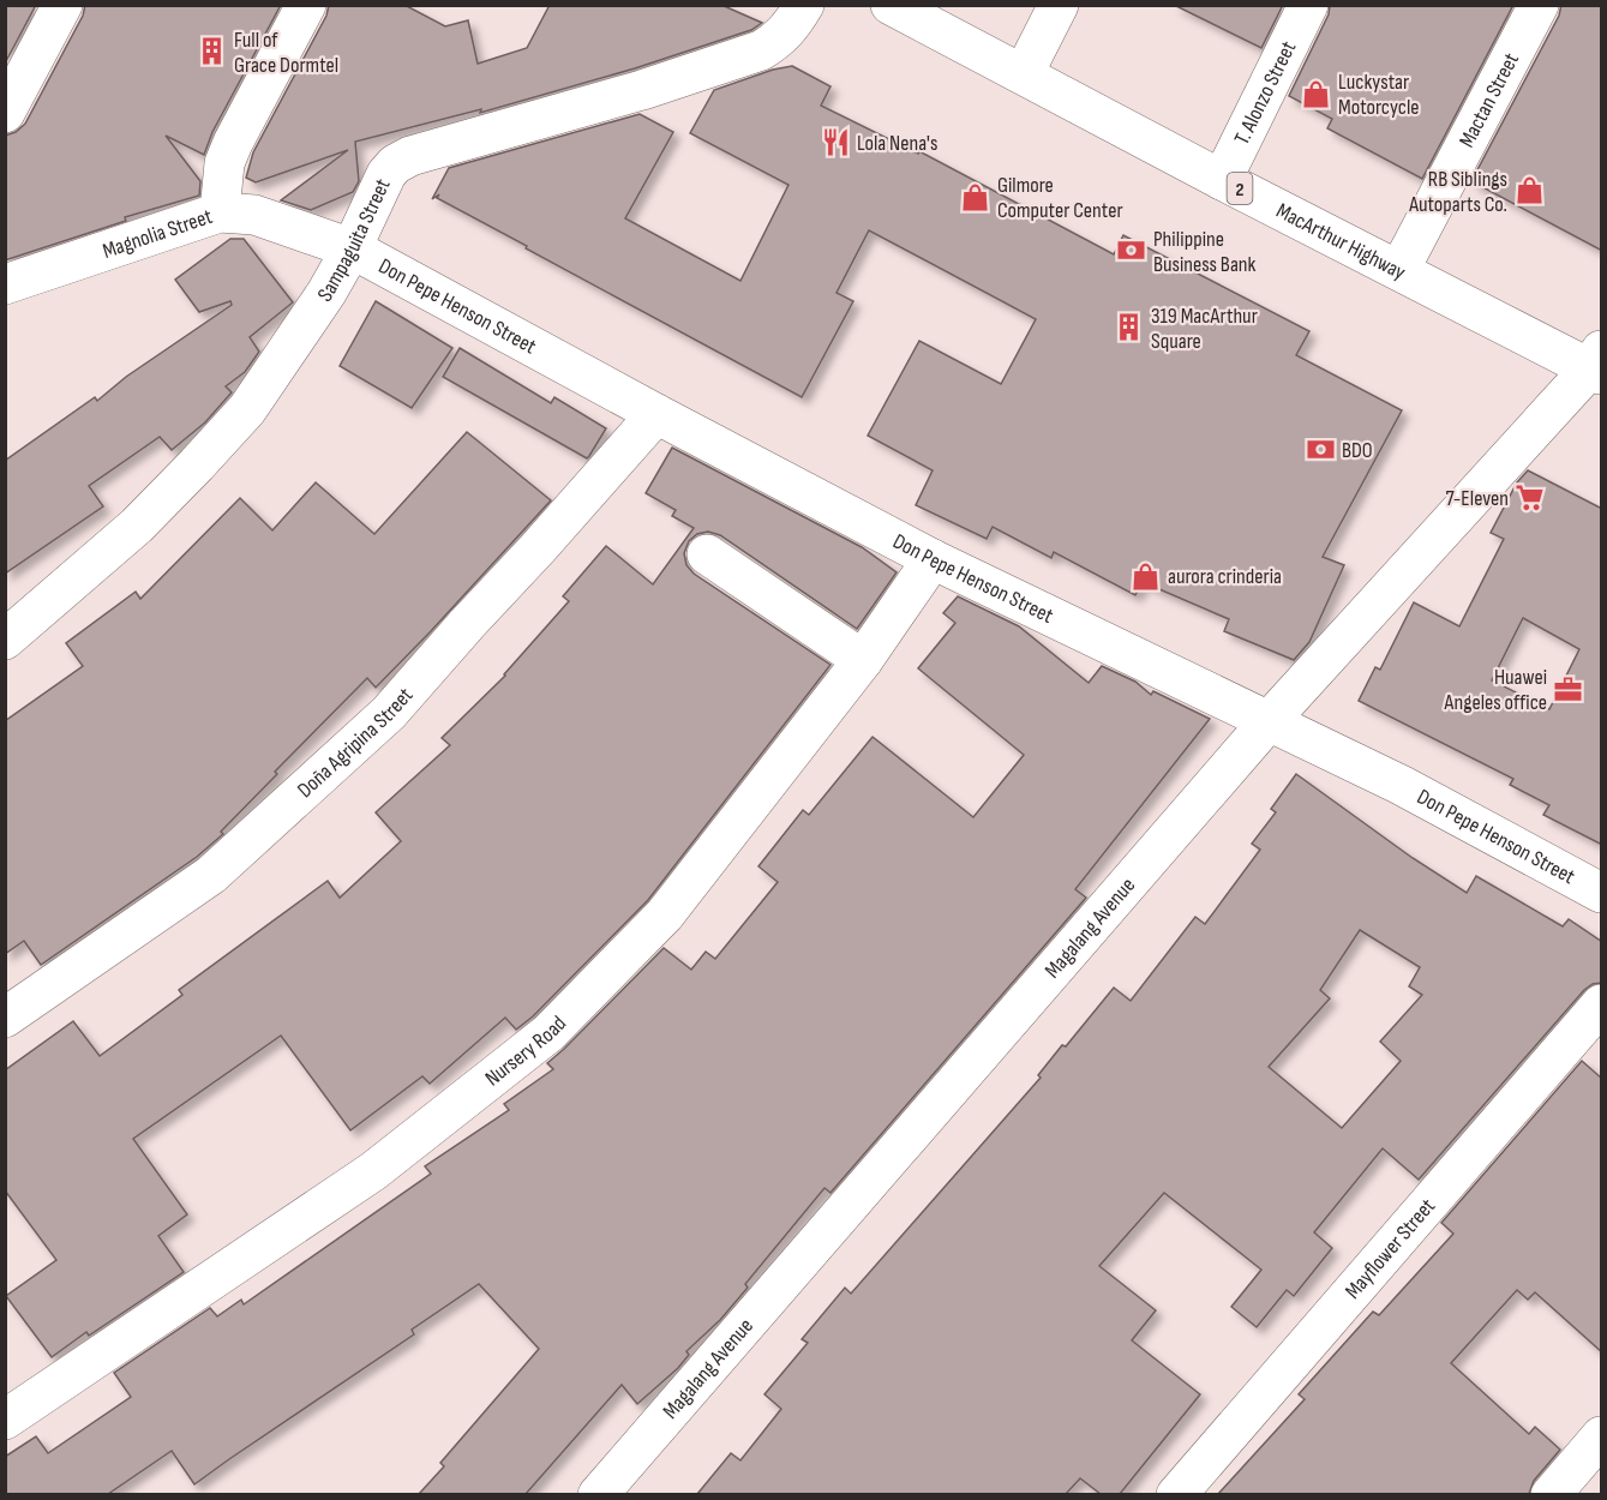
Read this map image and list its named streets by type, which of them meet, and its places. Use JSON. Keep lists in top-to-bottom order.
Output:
{
  "streets": {
    "main road": [
      "T. Alonzo Street",
      "Mactan Street",
      "2",
      "Magnolia Street",
      "Sampaguita Street",
      "MacArthur Highway",
      "Don Pepe Henson Street",
      "Doña Agripina Street",
      "Magalang Avenue",
      "Nursery Road",
      "Mayflower Street"
    ]
  },
  "crossings": [
    ["T. Alonzo Street", "MacArthur Highway"],
    ["Mactan Street", "MacArthur Highway"],
    ["Magnolia Street", "Sampaguita Street"],
    ["Magnolia Street", "Don Pepe Henson Street"],
    ["Sampaguita Street", "Don Pepe Henson Street"],
    ["MacArthur Highway", "Magalang Avenue"],
    ["Don Pepe Henson Street", "Doña Agripina Street"],
    ["Don Pepe Henson Street", "Magalang Avenue"],
    ["Don Pepe Henson Street", "Nursery Road"]
  ],
  "places": {
    "building": ["Full of Grace Dormtel", "319 MacArthur Square"],
    "shop": [
      "Luckystar Motorcycle",
      "RB Siblings Autoparts Co.",
      "Gilmore Computer Center",
      "aurora crinderia"
    ],
    "restaurant": ["Lola Nena's"],
    "bank": ["Philippine Business Bank", "BDO"],
    "supermarket": ["7-Eleven"],
    "office": ["Huawei Angeles office"]
  }
}
